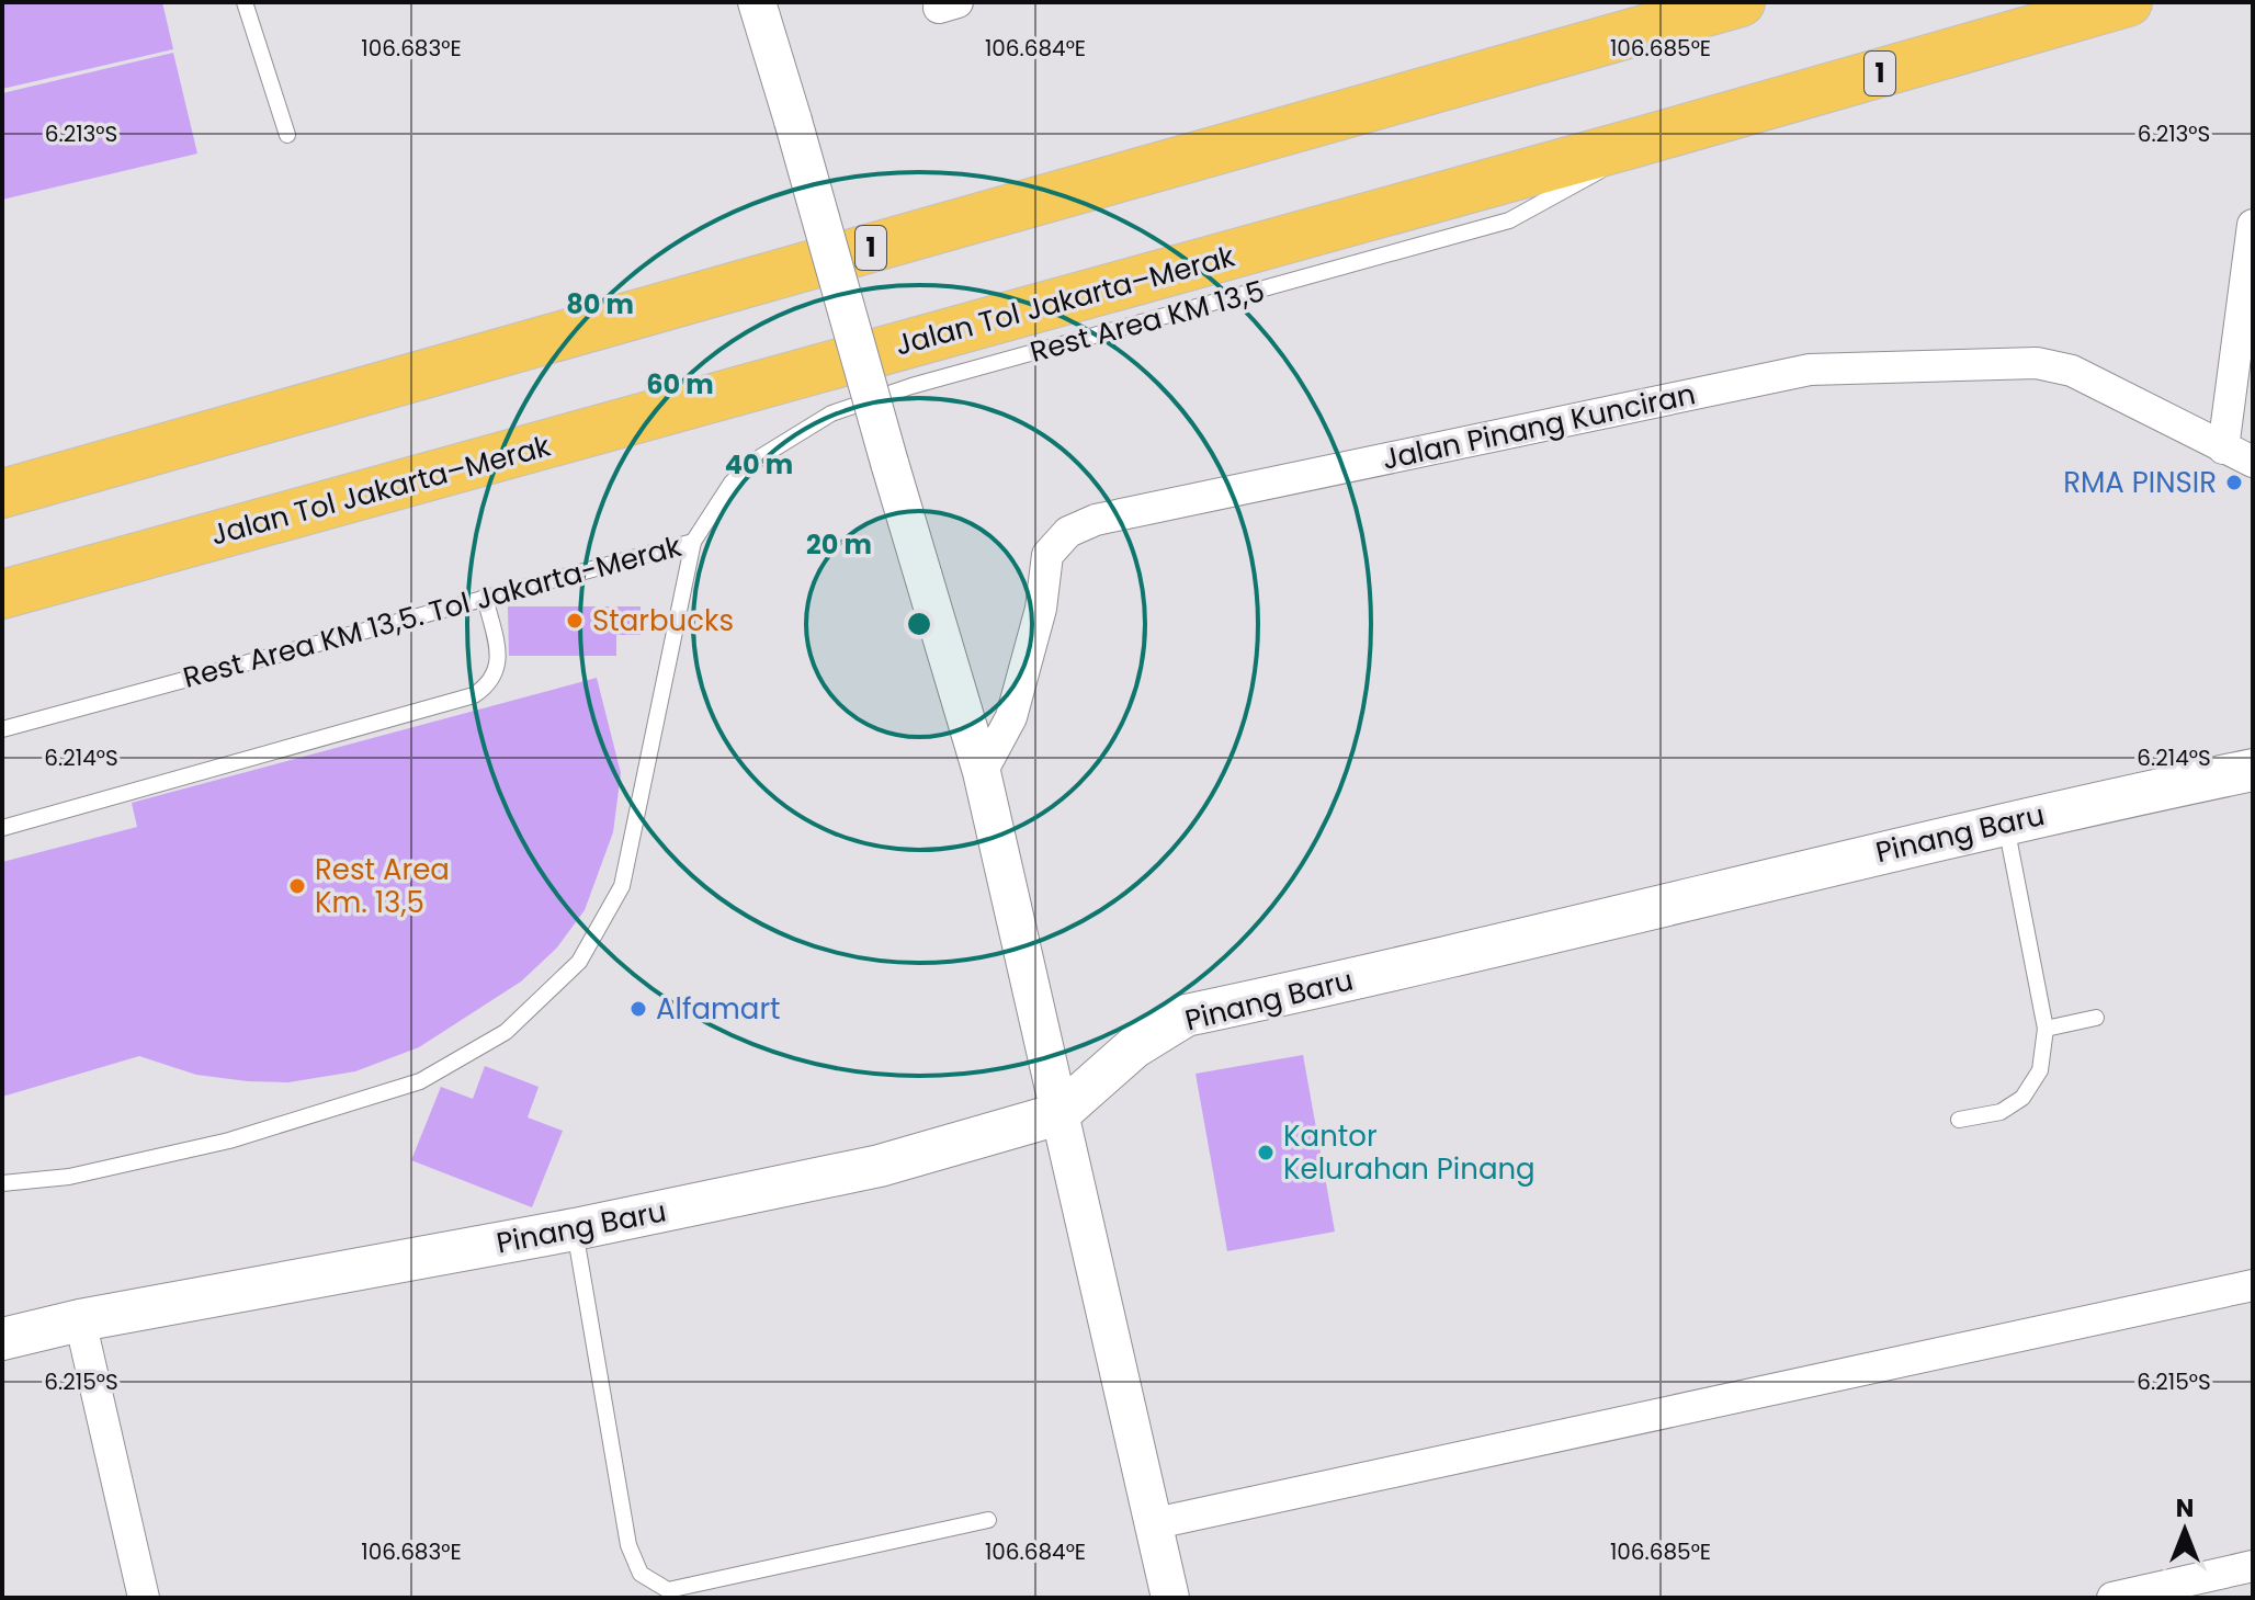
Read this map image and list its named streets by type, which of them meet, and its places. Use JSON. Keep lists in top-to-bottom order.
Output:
{
  "streets": {
    "highway": ["1", "Jalan Tol Jakarta–Merak"],
    "main road": ["Pinang Baru"],
    "street": ["Jalan Pinang Kunciran"],
    "lane": ["Rest Area KM 13,5", "Rest Area KM 13,5. Tol Jakarta-Merak"]
  },
  "crossings": [
    ["Jalan Tol Jakarta–Merak", "Rest Area KM 13,5"],
    ["Rest Area KM 13,5", "Rest Area KM 13,5. Tol Jakarta-Merak"]
  ],
  "places": [
    "RMA PINSIR",
    "Starbucks",
    "Rest Area Km. 13,5",
    "Alfamart",
    "Kantor Kelurahan Pinang"
  ],
  "north": "top",
  "coordinates": [
    "106.683°E",
    "106.684°E",
    "106.685°E",
    "6.213°S",
    "6.214°S",
    "6.215°S"
  ],
  "rings": [
    "80 m",
    "60 m",
    "40 m",
    "20 m"
  ]
}
